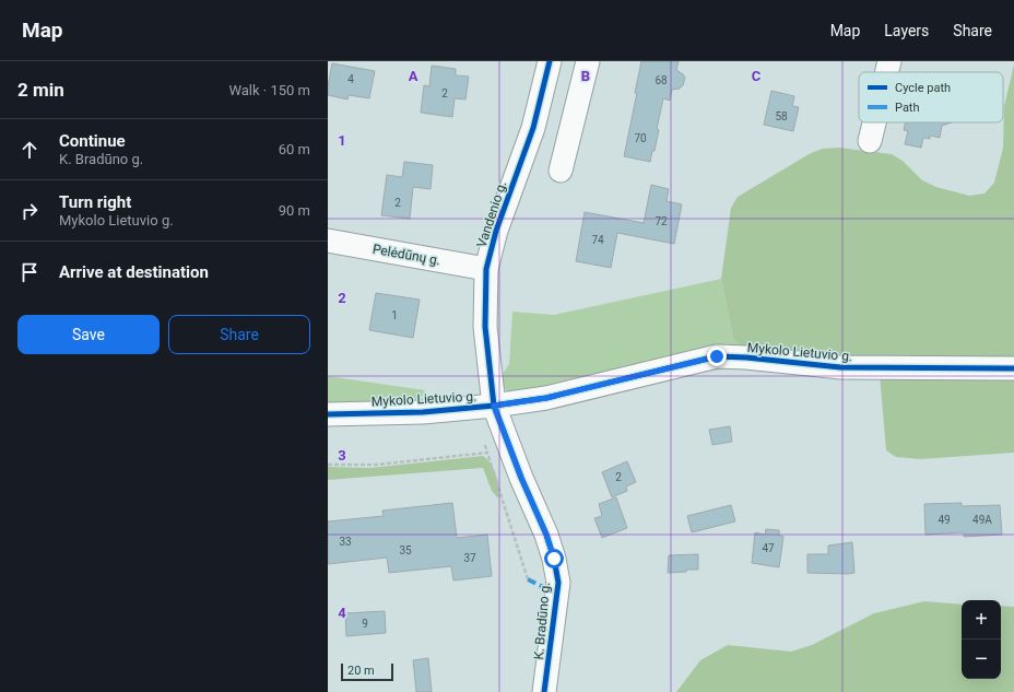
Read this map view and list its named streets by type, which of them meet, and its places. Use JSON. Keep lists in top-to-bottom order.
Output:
{
  "streets": {
    "street": [
      "Vandenio g.",
      "Pelėdūnų g.",
      "Mykolo Lietuvio g.",
      "K. Bradūno g."
    ]
  },
  "crossings": [
    ["Vandenio g.", "Pelėdūnų g."],
    ["Vandenio g.", "Mykolo Lietuvio g."],
    ["Vandenio g.", "K. Bradūno g."],
    ["Mykolo Lietuvio g.", "K. Bradūno g."]
  ],
  "house_numbers": [
    "4",
    "68",
    "2",
    "58",
    "70",
    "2",
    "72",
    "74",
    "1",
    "2",
    "49",
    "49A",
    "33",
    "47",
    "35",
    "37",
    "9"
  ],
  "legend": ["Cycle path", "Path"],
  "scale_bar": "20 m",
  "page": {
    "header": "Map",
    "nav": ["Map", "Layers", "Share"],
    "heading": ["2 min", "Walk · 150 m"],
    "list": [
      ["Continue", "K. Bradūno g.", "60 m"],
      ["Turn right", "Mykolo Lietuvio g.", "90 m"],
      "Arrive at destination"
    ],
    "buttons": ["Save", "Share"],
    "map_buttons": ["+", "−"],
    "scale": "20 m"
  },
  "grid": {
    "columns": ["A", "B", "C"],
    "rows": [
      "1",
      "2",
      "3",
      "4"
    ]
  }
}
